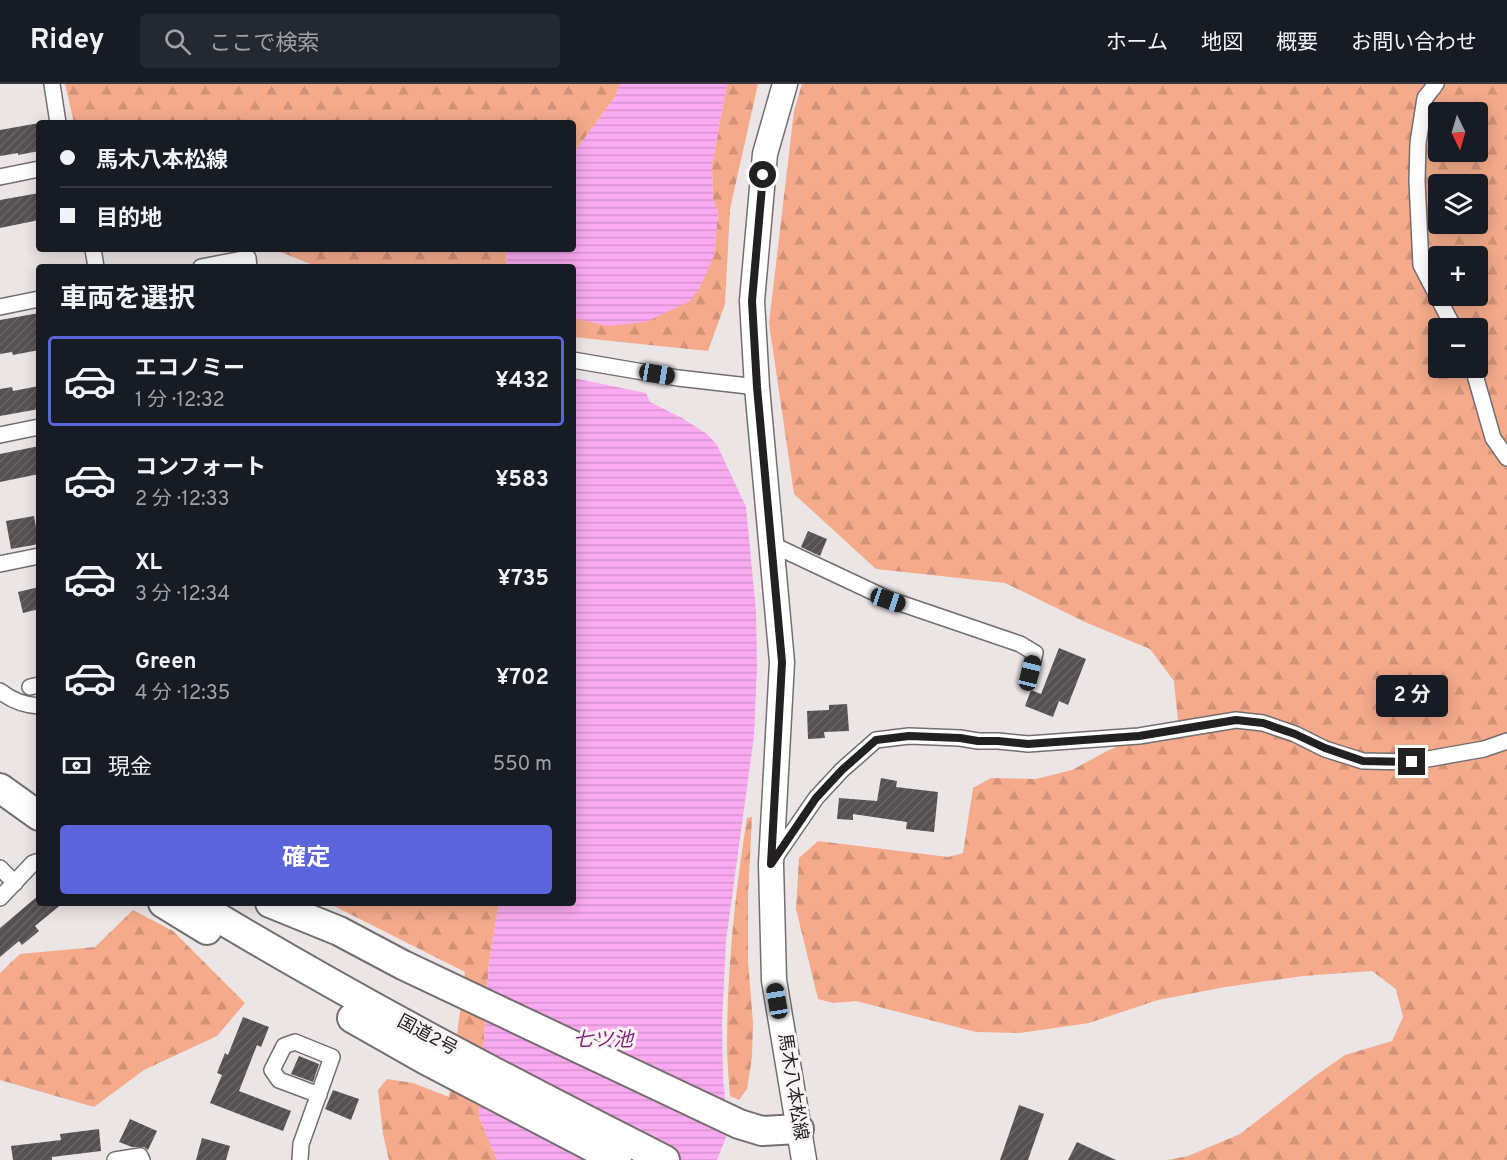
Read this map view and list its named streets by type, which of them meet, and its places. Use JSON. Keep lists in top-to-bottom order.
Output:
{
  "streets": {
    "highway": ["国道2号"],
    "main road": ["馬木八本松線"]
  },
  "water": ["七ツ池"],
  "north": "bottom",
  "page": {
    "header": "Ridey",
    "search": "ここで検索",
    "nav": [
      "ホーム",
      "地図",
      "概要",
      "お問い合わせ"
    ],
    "map_buttons": ["+", "−"],
    "banner": ["馬木八本松線", "目的地"],
    "heading": "車両を選択",
    "list": [
      {
        "name": "エコノミー",
        "note": "1 分 · 12:32",
        "value": "¥432"
      },
      {
        "name": "コンフォート",
        "note": "2 分 · 12:33",
        "value": "¥583"
      },
      {
        "name": "XL",
        "note": "3 分 · 12:34",
        "value": "¥735"
      },
      {
        "name": "Green",
        "note": "4 分 · 12:35",
        "value": "¥702"
      }
    ],
    "bubble": "2 分",
    "pay": ["現金", "550 m"],
    "buttons": "確定"
  }
}
